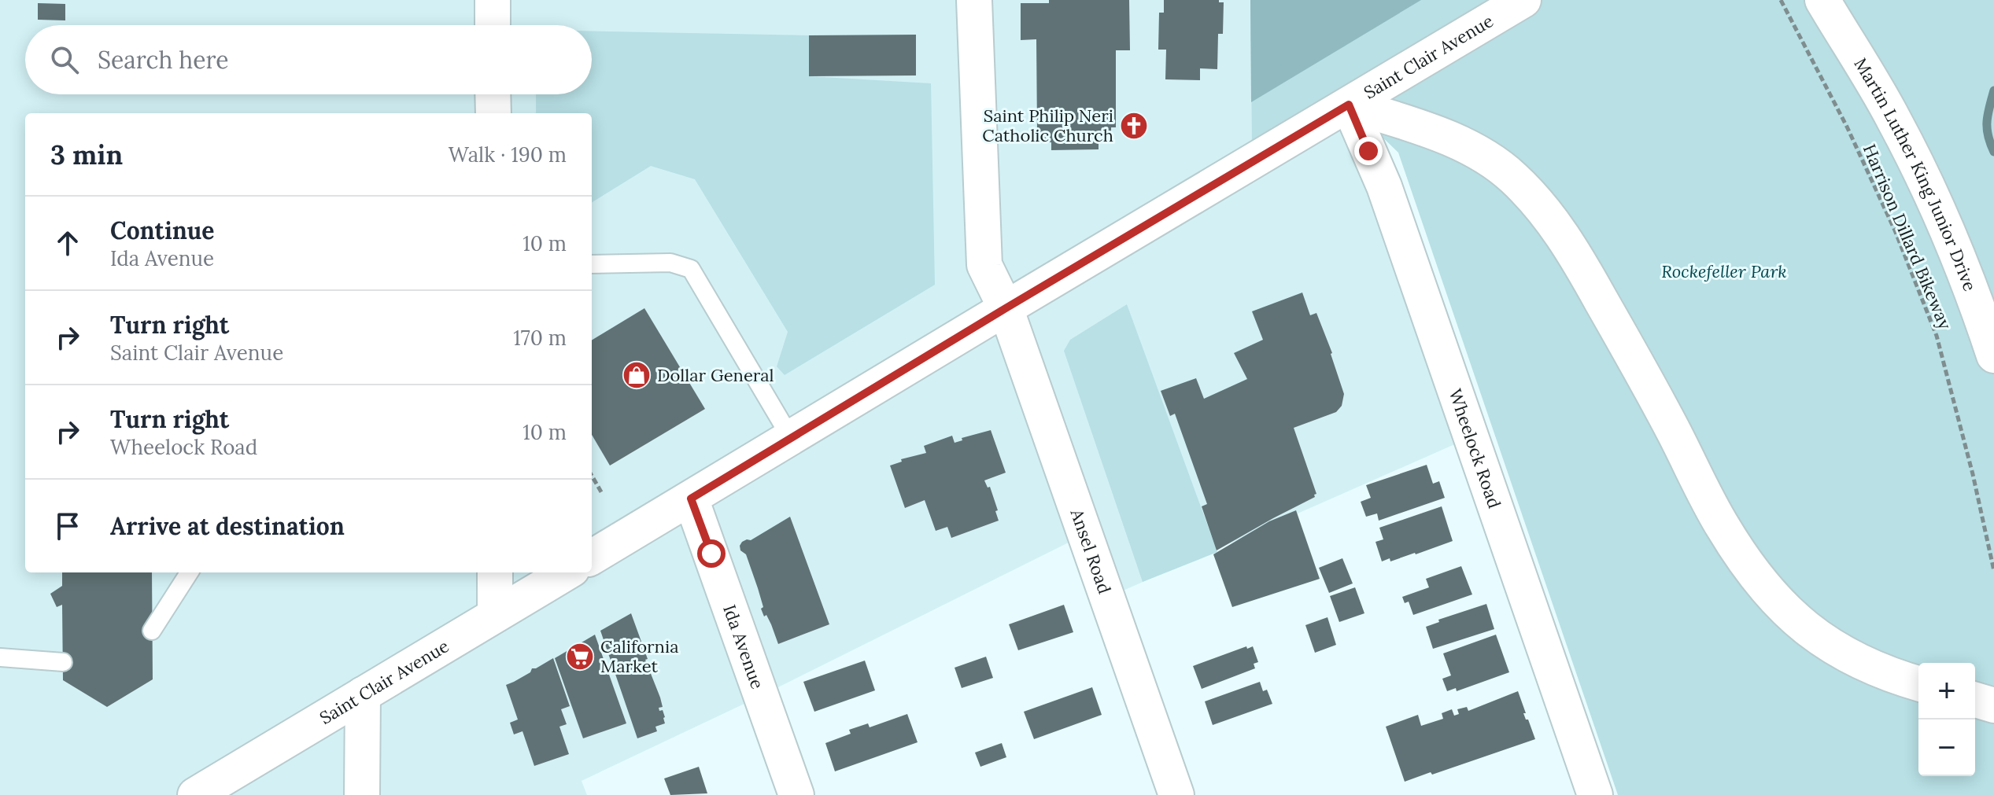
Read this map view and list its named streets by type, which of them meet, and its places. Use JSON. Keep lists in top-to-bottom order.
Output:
{
  "streets": {
    "main road": [
      "Saint Clair Avenue",
      "Martin Luther King Junior Drive",
      "Wheelock Road",
      "Ansel Road",
      "Ida Avenue"
    ],
    "path": ["Harrison Dillard Bikeway"]
  },
  "crossings": [
    ["Saint Clair Avenue", "Wheelock Road"],
    ["Saint Clair Avenue", "Ansel Road"],
    ["Saint Clair Avenue", "Ida Avenue"]
  ],
  "parks": ["Rockefeller Park"],
  "places": {
    "church": ["Saint Philip Neri Catholic Church"],
    "shop": ["Dollar General"],
    "supermarket": ["California Market"]
  },
  "page": {
    "search": "Search here",
    "heading": ["3 min", "Walk · 190 m"],
    "list": [
      ["Continue", "Ida Avenue", "10 m"],
      ["Turn right", "Saint Clair Avenue", "170 m"],
      ["Turn right", "Wheelock Road", "10 m"],
      "Arrive at destination"
    ],
    "map_buttons": ["+", "−"]
  }
}
